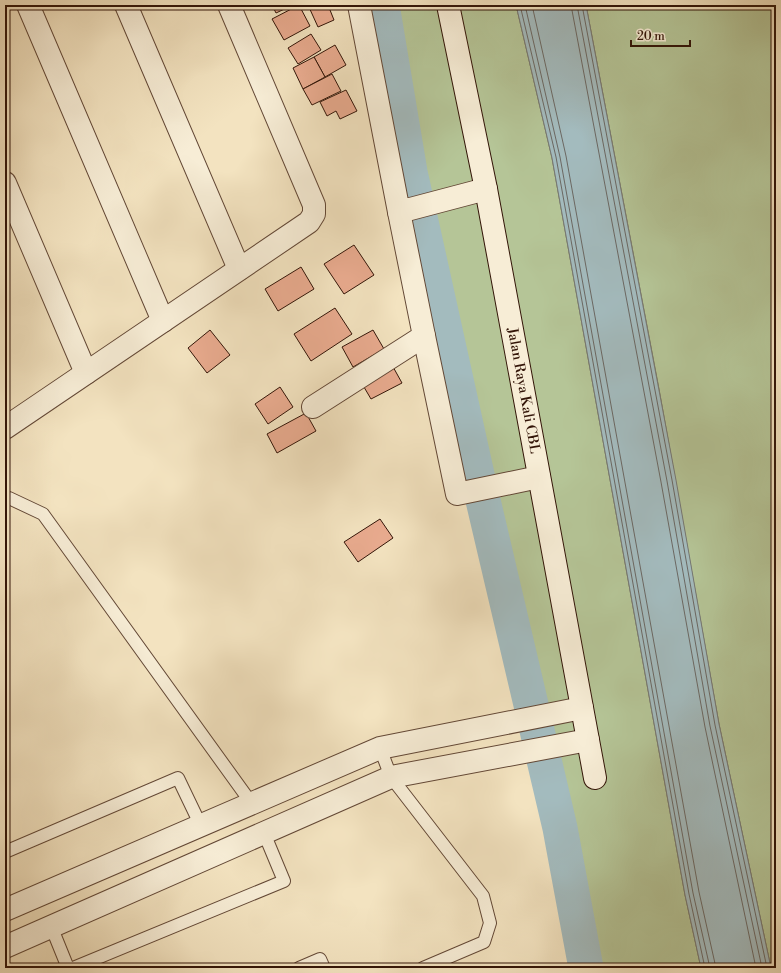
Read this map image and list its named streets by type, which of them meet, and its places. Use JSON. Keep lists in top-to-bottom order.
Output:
{
  "streets": {
    "street": ["Jalan Raya Kali CBL"]
  },
  "scale_bar": "20 m"
}
